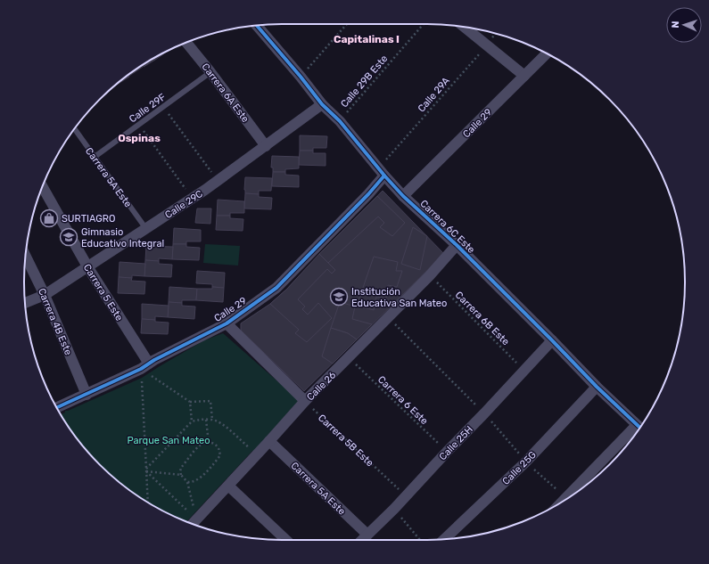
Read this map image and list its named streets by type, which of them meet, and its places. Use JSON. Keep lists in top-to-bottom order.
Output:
{
  "streets": {
    "street": [
      "Carrera 6A Este",
      "Calle 29",
      "Carrera 5A Este",
      "Calle 29C",
      "Carrera 6C Este",
      "Carrera 5 Este",
      "Carrera 4B Este",
      "Calle 26",
      "Calle 25H",
      "Calle 25G"
    ],
    "lane": ["Calle 29F"],
    "path": [
      "Calle 29B Este",
      "Calle 29A",
      "Carrera 6B Este",
      "Carrera 6 Este",
      "Carrera 5B Este"
    ]
  },
  "crossings": [
    ["Calle 29B Este", "Carrera 6C Este"],
    ["Carrera 6A Este", "Calle 29F"],
    ["Carrera 6A Este", "Calle 29C"],
    ["Calle 29A", "Calle 29"],
    ["Calle 29A", "Carrera 6C Este"],
    ["Calle 29F", "Carrera 5A Este"],
    ["Calle 29", "Carrera 6C Este"],
    ["Calle 29", "Carrera 5 Este"],
    ["Calle 29", "Carrera 4B Este"],
    ["Carrera 5A Este", "Calle 29C"],
    ["Carrera 5A Este", "Calle 26"],
    ["Carrera 5A Este", "Calle 25H"],
    ["Calle 29C", "Carrera 6C Este"],
    ["Calle 29C", "Carrera 5 Este"],
    ["Calle 29C", "Carrera 4B Este"],
    ["Carrera 6C Este", "Calle 26"],
    ["Carrera 6C Este", "Calle 25H"],
    ["Carrera 6C Este", "Calle 25G"],
    ["Carrera 6B Este", "Calle 26"],
    ["Carrera 6B Este", "Calle 25H"],
    ["Calle 26", "Carrera 6 Este"],
    ["Calle 26", "Carrera 5B Este"],
    ["Carrera 6 Este", "Calle 25H"],
    ["Carrera 5B Este", "Calle 25H"]
  ],
  "districts": ["Capitalinas I", "Ospinas"],
  "parks": ["Parque San Mateo"],
  "places": {
    "shop": ["SURTIAGRO"],
    "school or university": ["Gimnasio Educativo Integral", "Institución Educativa San Mateo"]
  },
  "north": "left"
}
